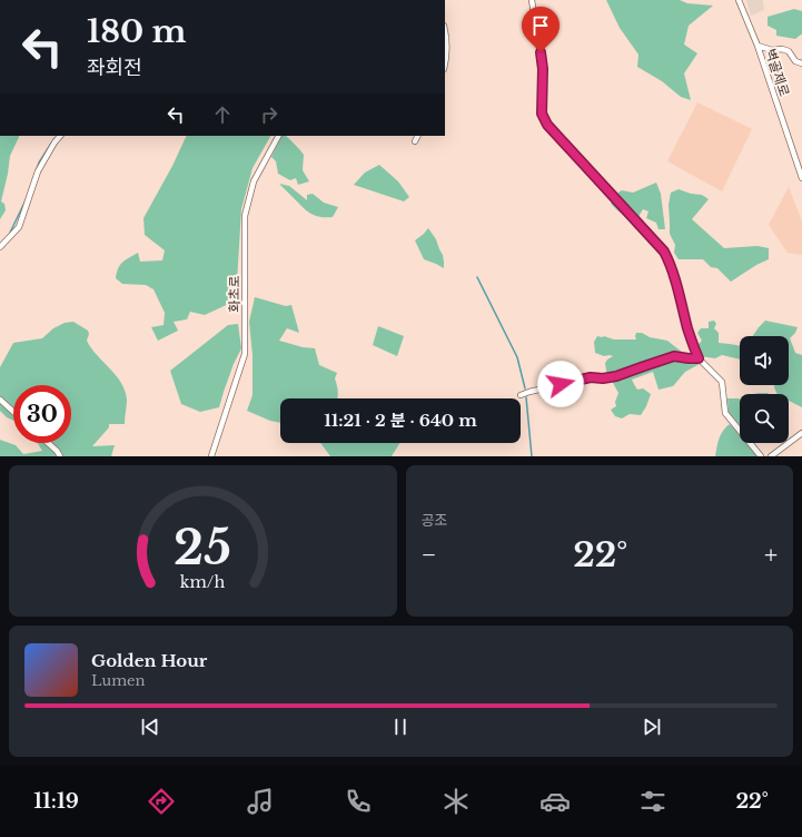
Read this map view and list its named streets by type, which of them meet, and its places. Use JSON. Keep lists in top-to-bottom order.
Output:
{
  "streets": {
    "street": ["벽골제로", "화초로"]
  },
  "page": {
    "turn": ["180 m", "좌회전"],
    "limit": "30",
    "trip": "11:21 · 2 분 · 640 m",
    "tile": "공조",
    "heat": ["−", "22°", "+"],
    "song": ["Golden Hour", "Lumen"],
    "tabs": ["11:19", "22°"],
    "gauge": ["25", "km/h"]
  }
}
